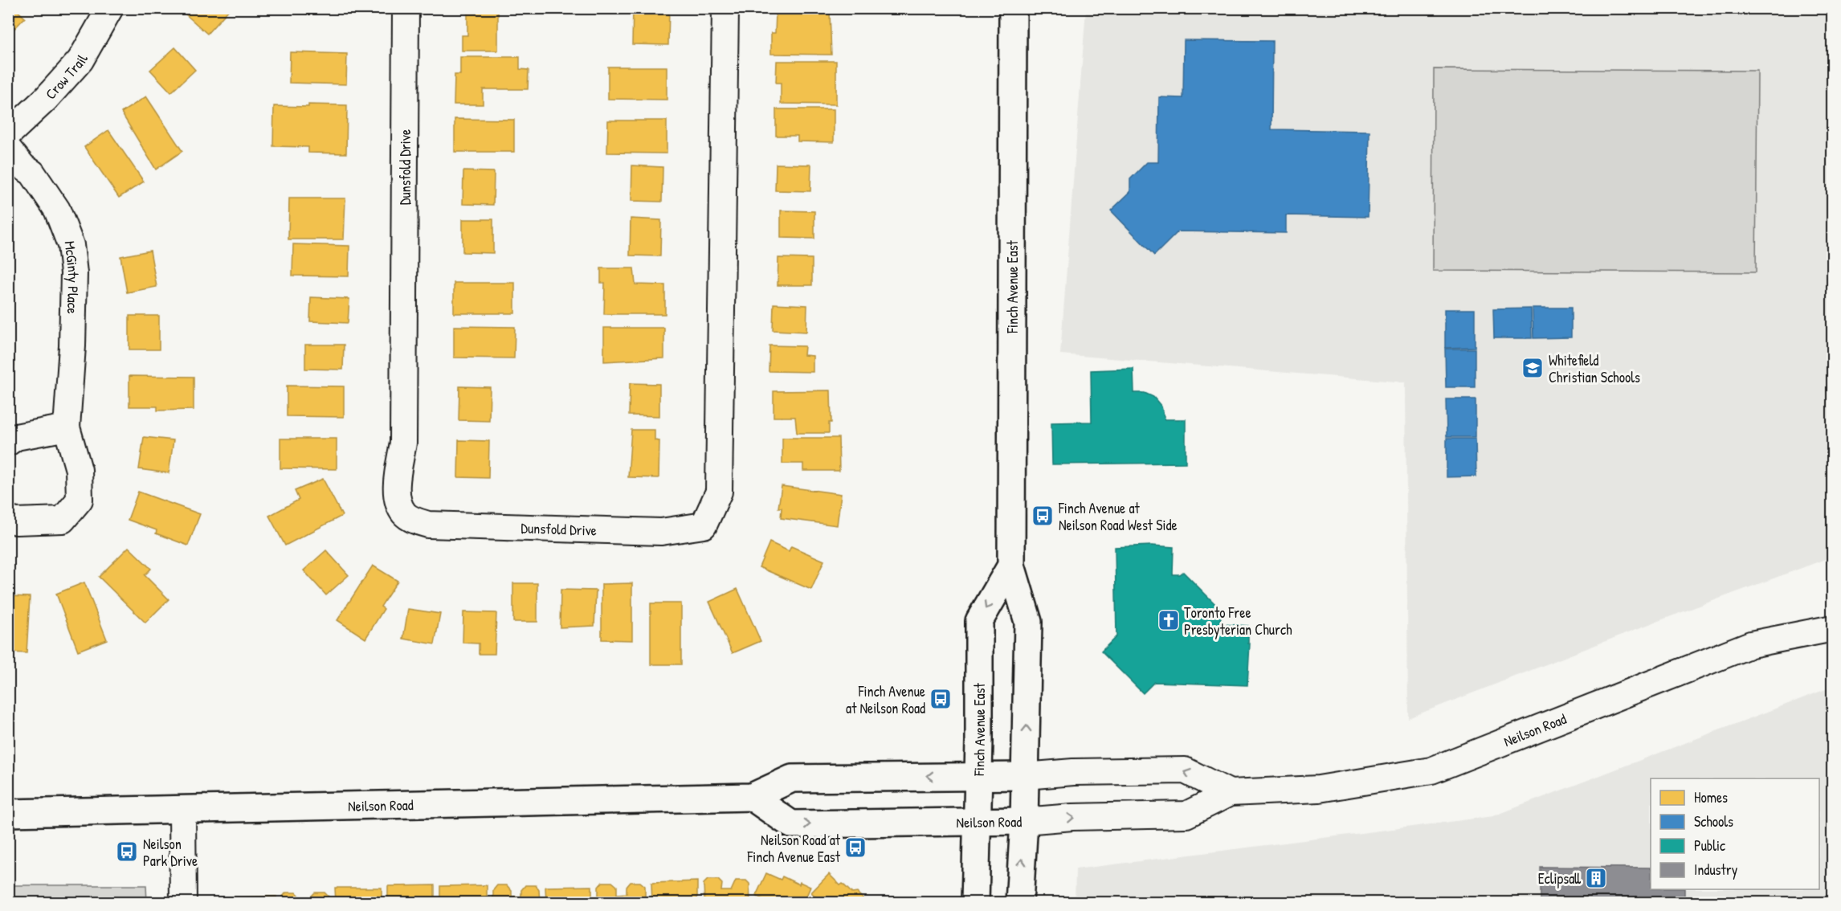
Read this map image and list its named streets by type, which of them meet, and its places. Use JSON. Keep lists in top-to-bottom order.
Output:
{
  "streets": {
    "main road": ["Finch Avenue East", "Neilson Road"],
    "street": ["Crow Trail", "Dunsfold Drive", "McGinty Place"]
  },
  "crossings": [
    ["Finch Avenue East", "Neilson Road"]
  ],
  "places": {
    "school or university": ["Whitefield Christian Schools"],
    "bus stop": [
      "Finch Avenue at Neilson Road West Side",
      "Finch Avenue at Neilson Road",
      "Neilson Road at Finch Avenue East",
      "Neilson Park Drive"
    ],
    "church": ["Toronto Free Presbyterian Church"],
    "building": ["Eclipsall"]
  },
  "legend": [
    "Homes",
    "Schools",
    "Public",
    "Industry"
  ]
}
